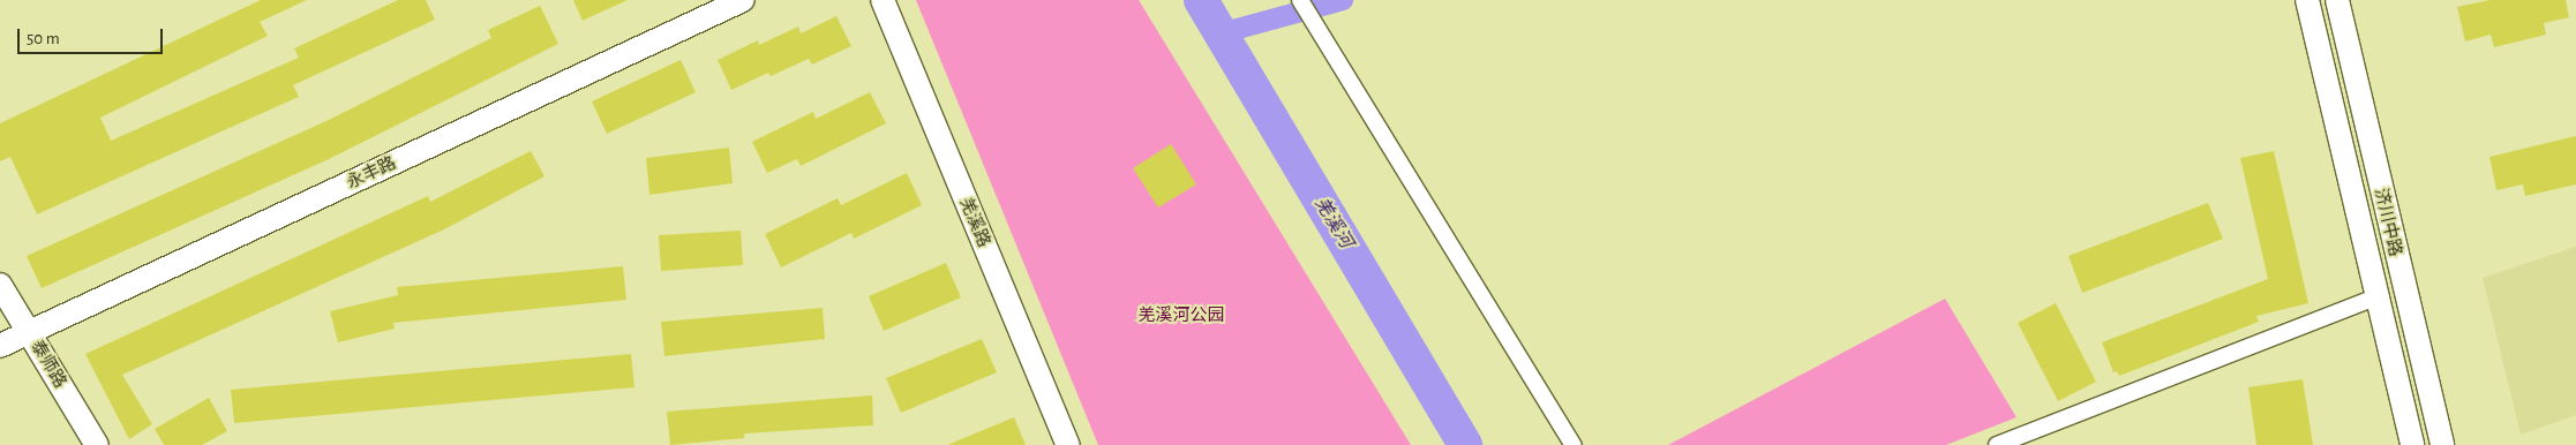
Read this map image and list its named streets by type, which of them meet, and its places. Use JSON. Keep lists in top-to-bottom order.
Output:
{
  "streets": {
    "street": [
      "永丰路",
      "羌溪路",
      "济川中路",
      "泰师路"
    ]
  },
  "crossings": [
    ["永丰路", "泰师路"]
  ],
  "water": ["羌溪河"],
  "parks": ["羌溪河公园"],
  "scale_bar": "50 m"
}
